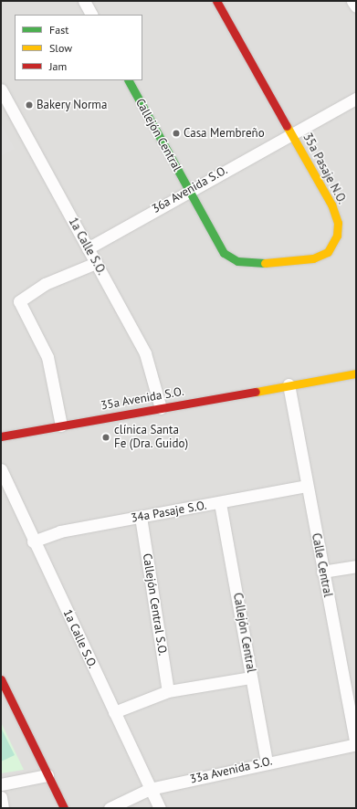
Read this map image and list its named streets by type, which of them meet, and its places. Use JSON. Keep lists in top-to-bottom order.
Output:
{
  "streets": {
    "street": [
      "Callejón Central",
      "35a Pasaje N.O.",
      "36a Avenida S.O.",
      "1a Calle S.O.",
      "35a Avenida S.O.",
      "34a Pasaje S.O.",
      "Calle Central",
      "Callejón Central S.O.",
      "33a Avenida S.O."
    ]
  },
  "crossings": [
    ["Callejón Central", "35a Pasaje N.O."],
    ["Callejón Central", "36a Avenida S.O."],
    ["Callejón Central", "34a Pasaje S.O."],
    ["Callejón Central", "33a Avenida S.O."],
    ["35a Pasaje N.O.", "36a Avenida S.O."],
    ["36a Avenida S.O.", "1a Calle S.O."],
    ["1a Calle S.O.", "35a Avenida S.O."],
    ["1a Calle S.O.", "34a Pasaje S.O."],
    ["1a Calle S.O.", "33a Avenida S.O."],
    ["35a Avenida S.O.", "Calle Central"],
    ["34a Pasaje S.O.", "Calle Central"],
    ["34a Pasaje S.O.", "Callejón Central S.O."],
    ["Calle Central", "33a Avenida S.O."]
  ],
  "places": ["Bakery Norma", "Casa Membreño", "clínica Santa Fe (Dra. Guido)"],
  "legend": ["Fast", "Slow", "Jam"]
}
